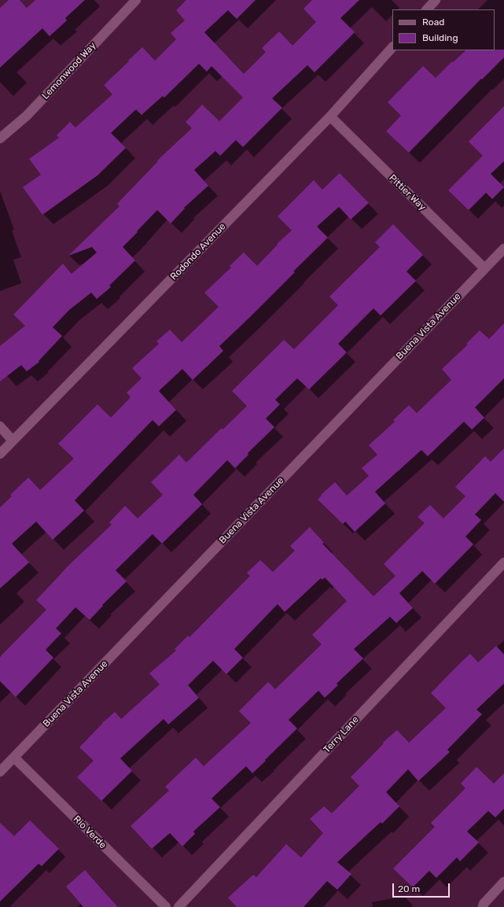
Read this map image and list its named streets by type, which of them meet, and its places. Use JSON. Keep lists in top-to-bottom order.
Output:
{
  "streets": {
    "street": [
      "Lemonwood Way",
      "Pittier Way",
      "Rodondo Avenue",
      "Buena Vista Avenue",
      "Terry Lane",
      "Rio Verde"
    ]
  },
  "crossings": [
    ["Pittier Way", "Rodondo Avenue"],
    ["Pittier Way", "Buena Vista Avenue"],
    ["Buena Vista Avenue", "Rio Verde"]
  ],
  "legend": ["Road", "Building"],
  "scale_bar": "20 m"
}
